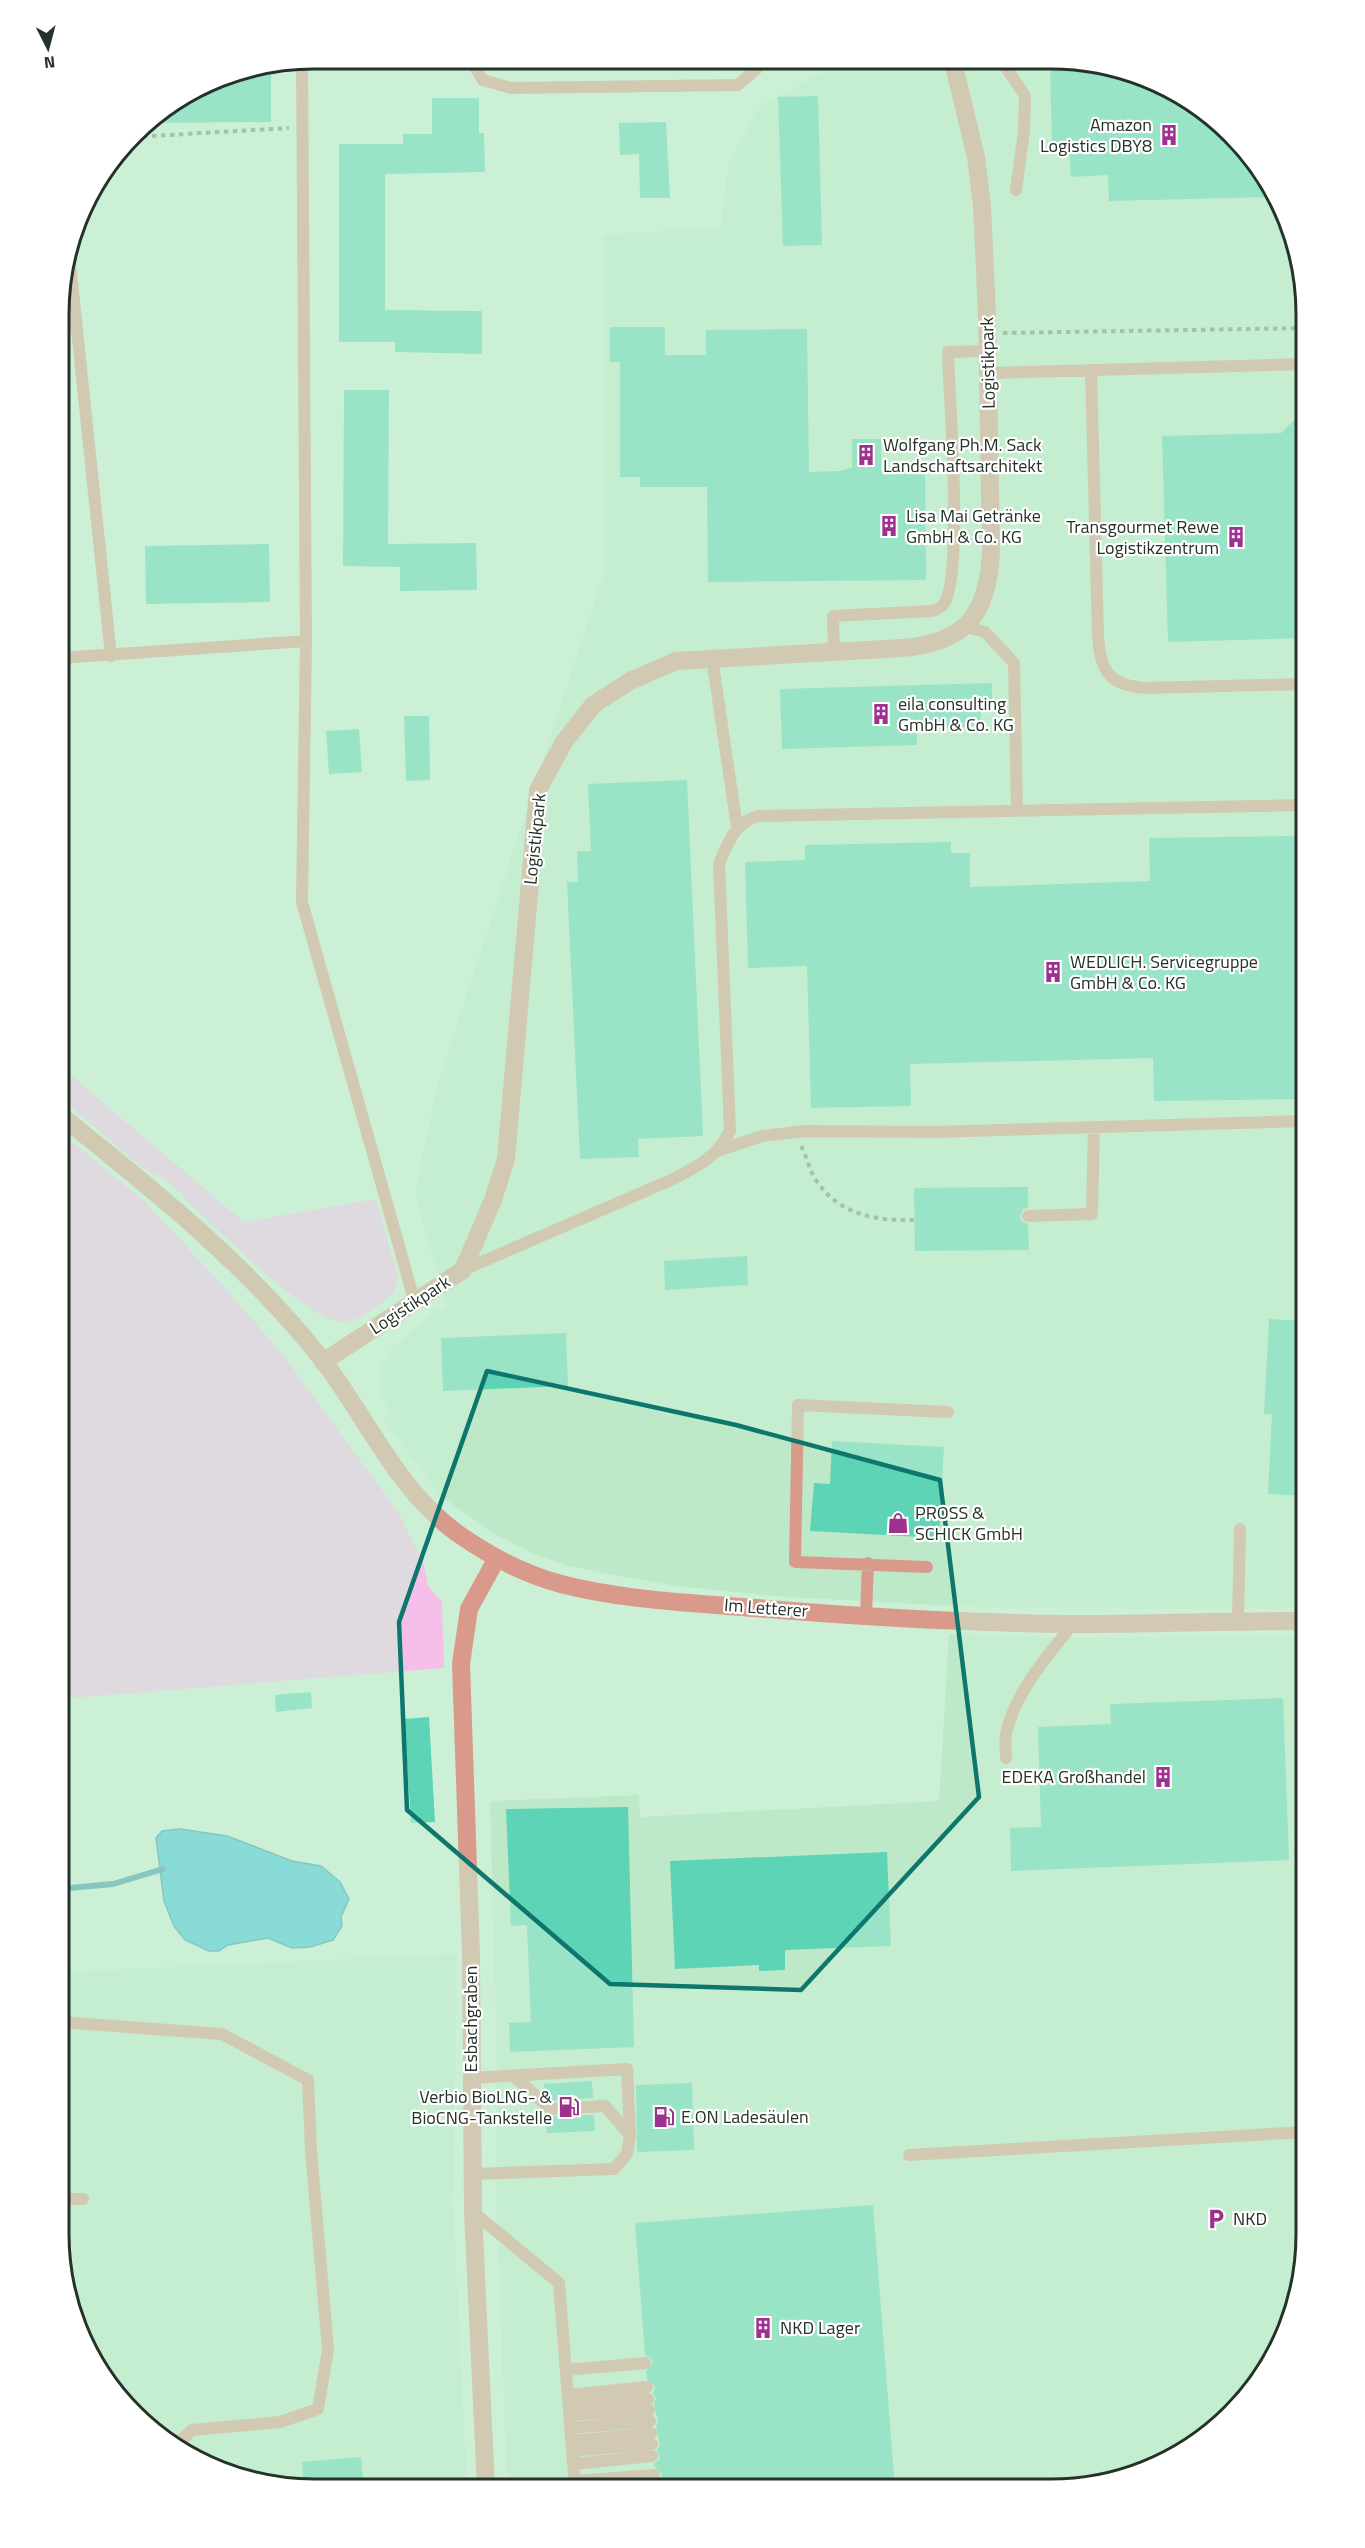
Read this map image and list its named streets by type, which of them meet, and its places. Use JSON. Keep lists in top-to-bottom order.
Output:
{
  "streets": {
    "street": ["Logistikpark", "Im Letterer", "Esbachgraben"]
  },
  "crossings": [
    ["Logistikpark", "Im Letterer"],
    ["Im Letterer", "Esbachgraben"]
  ],
  "places": {
    "building": [
      "Amazon Logistics DBY8",
      "Wolfgang Ph.M. Sack Landschaftsarchitekt",
      "Lisa Mai Getränke GmbH & Co. KG",
      "Transgourmet Rewe Logistikzentrum",
      "eila consulting GmbH & Co. KG",
      "WEDLICH. Servicegruppe GmbH & Co. KG",
      "EDEKA Großhandel",
      "NKD Lager"
    ],
    "shop": ["PROSS & SCHICK GmbH"],
    "fuel station": ["Verbio BioLNG- & BioCNG-Tankstelle", "E.ON Ladesäulen"],
    "parking": ["NKD"]
  },
  "north": "bottom"
}
